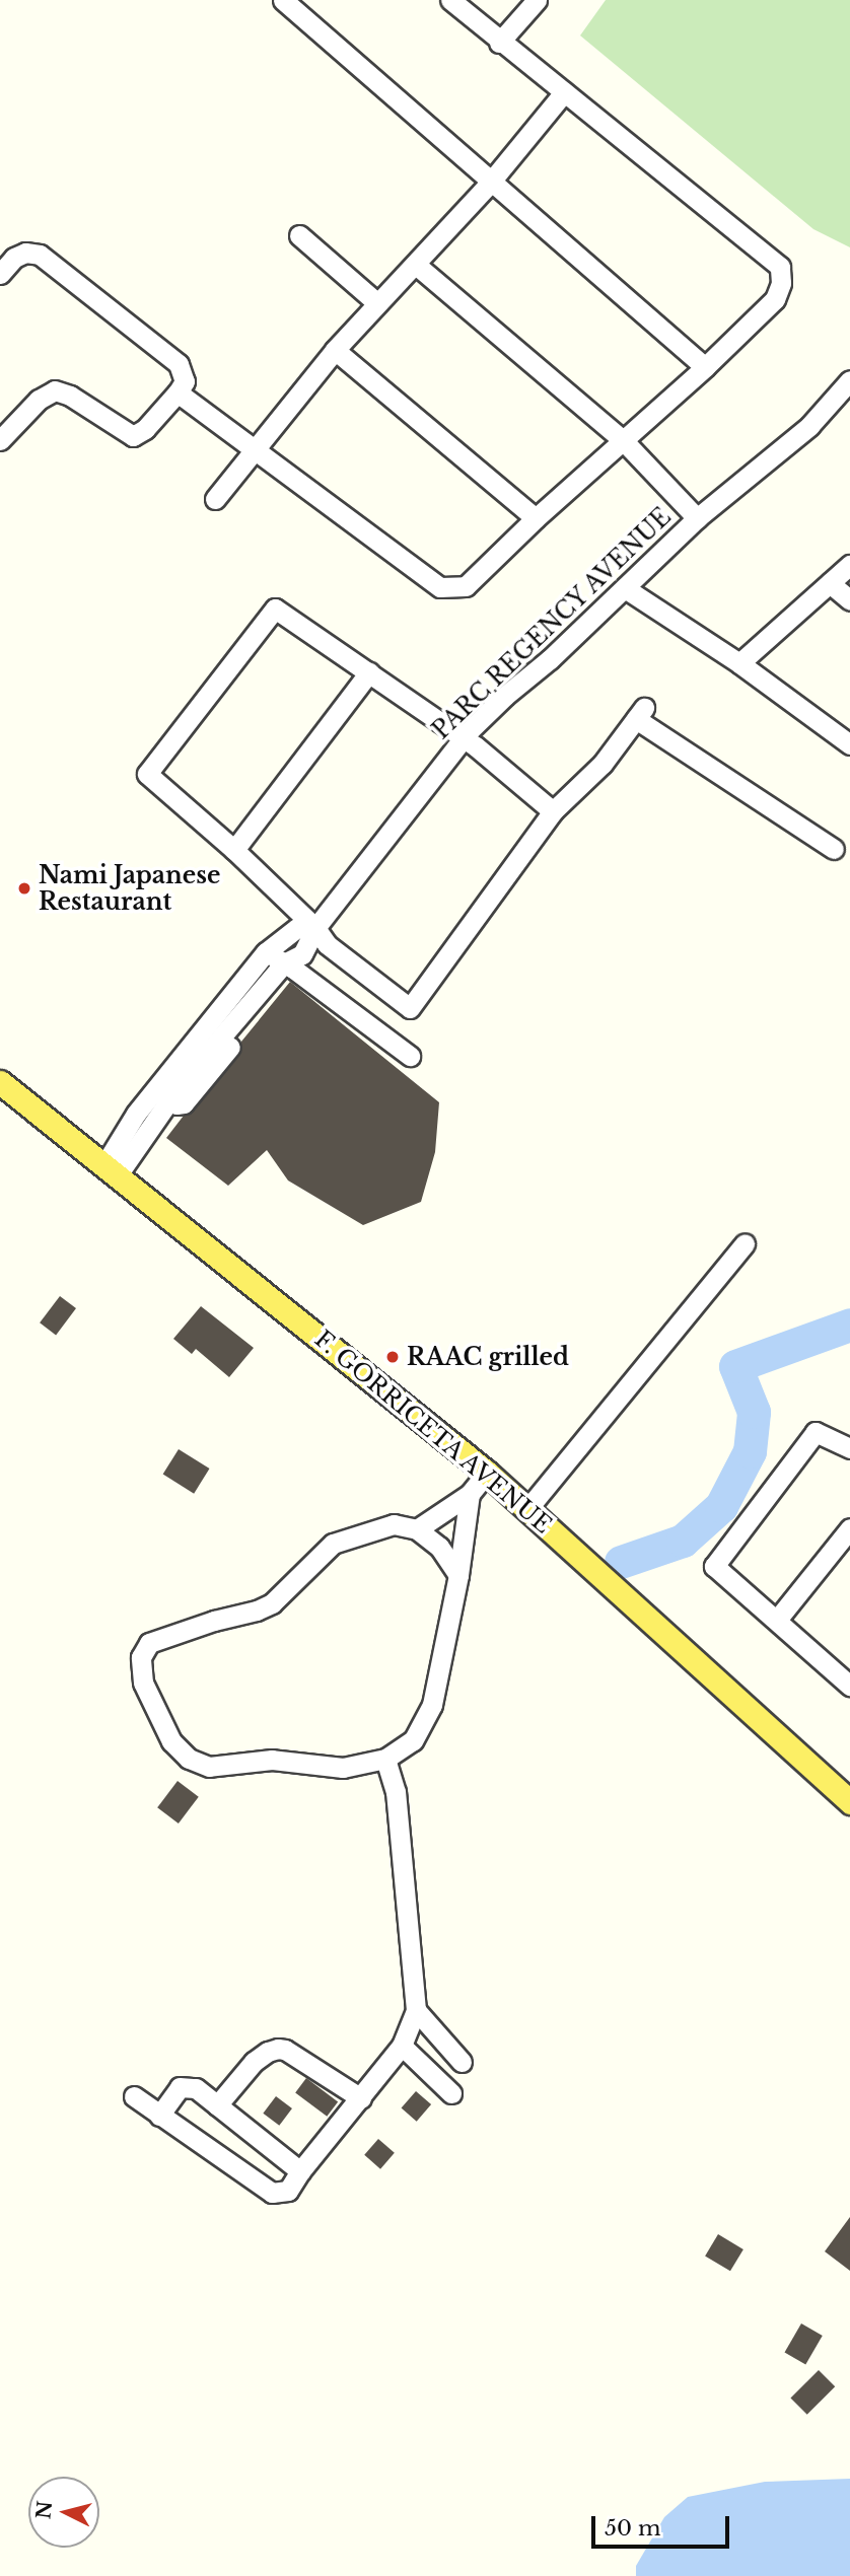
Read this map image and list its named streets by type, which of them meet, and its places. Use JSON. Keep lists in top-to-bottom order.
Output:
{
  "streets": {
    "main road": ["F. GORRICETA AVENUE"],
    "street": ["PARC REGENCY AVENUE"]
  },
  "places": ["Nami Japanese Restaurant", "RAAC grilled"],
  "scale_bar": "50 m",
  "north": "left"
}
